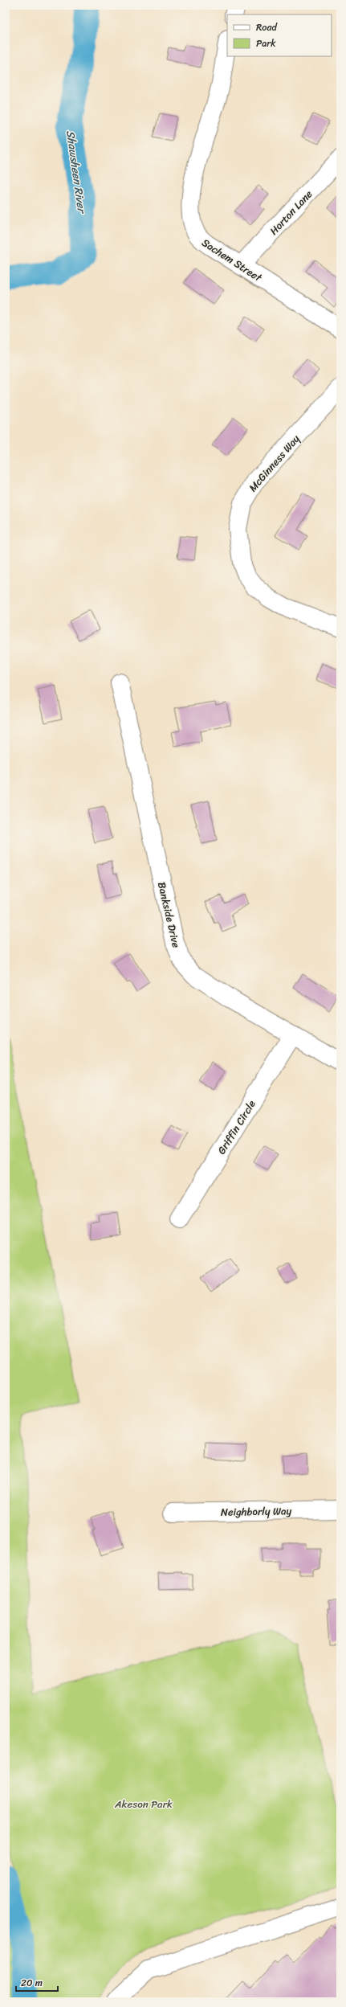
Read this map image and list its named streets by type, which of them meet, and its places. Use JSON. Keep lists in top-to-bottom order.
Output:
{
  "streets": {
    "street": [
      "Horton Lane",
      "Sachem Street",
      "McGinness Way",
      "Bankside Drive",
      "Griffin Circle",
      "Neighborly Way"
    ]
  },
  "crossings": [
    ["Horton Lane", "Sachem Street"],
    ["Bankside Drive", "Griffin Circle"]
  ],
  "water": ["Shawsheen River"],
  "parks": ["Akeson Park"],
  "legend": ["Road", "Park"],
  "scale_bar": "20 m"
}
